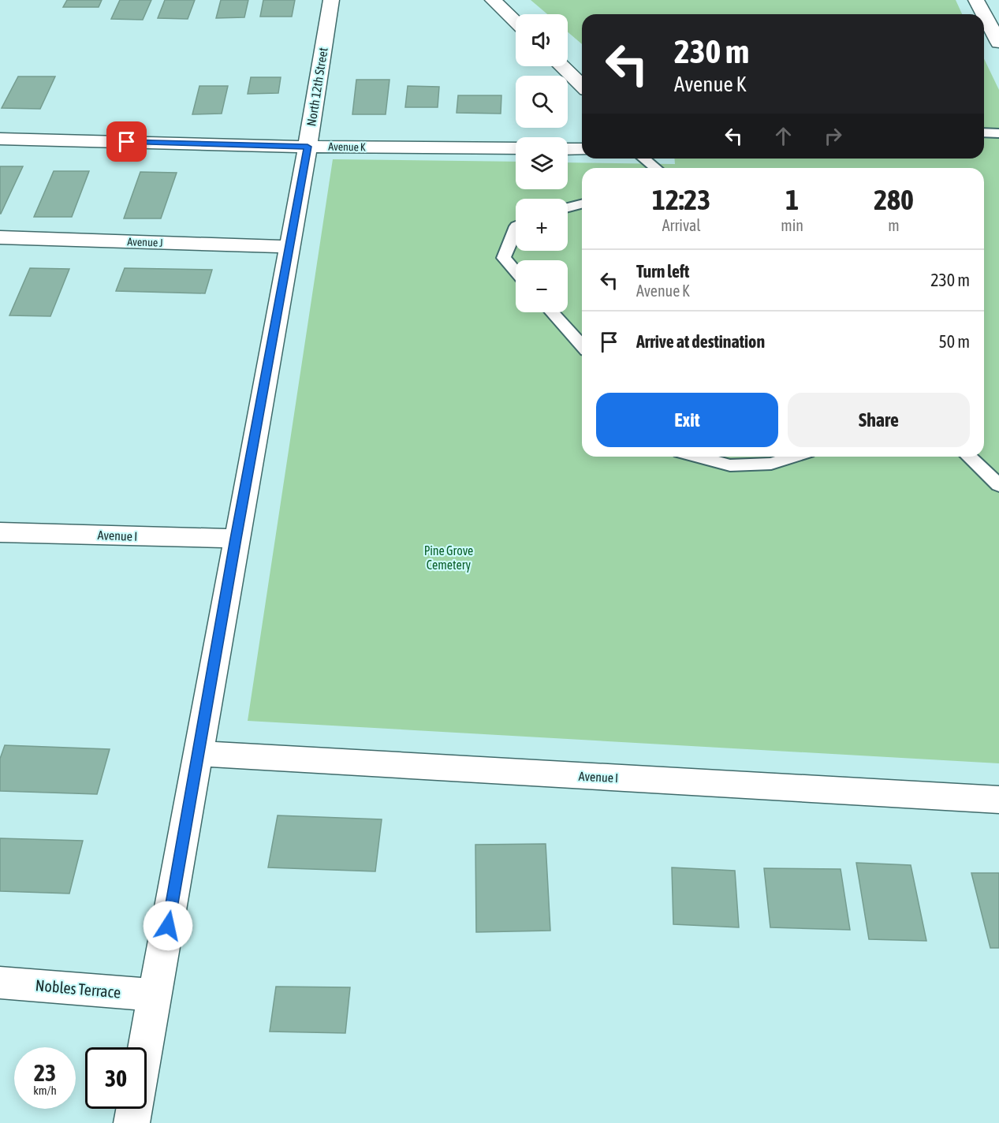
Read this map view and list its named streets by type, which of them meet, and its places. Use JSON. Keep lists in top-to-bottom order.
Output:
{
  "streets": {
    "street": [
      "North 12th Street",
      "Avenue K",
      "Avenue J",
      "Avenue I",
      "Nobles Terrace"
    ]
  },
  "crossings": [
    ["North 12th Street", "Avenue K"],
    ["North 12th Street", "Avenue J"],
    ["North 12th Street", "Avenue I"],
    ["North 12th Street", "Nobles Terrace"]
  ],
  "parks": ["Pine Grove Cemetery"],
  "page": {
    "map_buttons": ["+", "−"],
    "turn": ["230 m", "Avenue K"],
    "eta": [
      "12:23",
      "Arrival",
      "1",
      "min",
      "280",
      "m"
    ],
    "list": [
      {
        "name": "Turn left",
        "note": "Avenue K",
        "value": "230 m"
      },
      {
        "name": "Arrive at destination",
        "value": "50 m"
      }
    ],
    "buttons": ["Exit", "Share"],
    "speed": "23 km/h",
    "limit": "30"
  }
}
